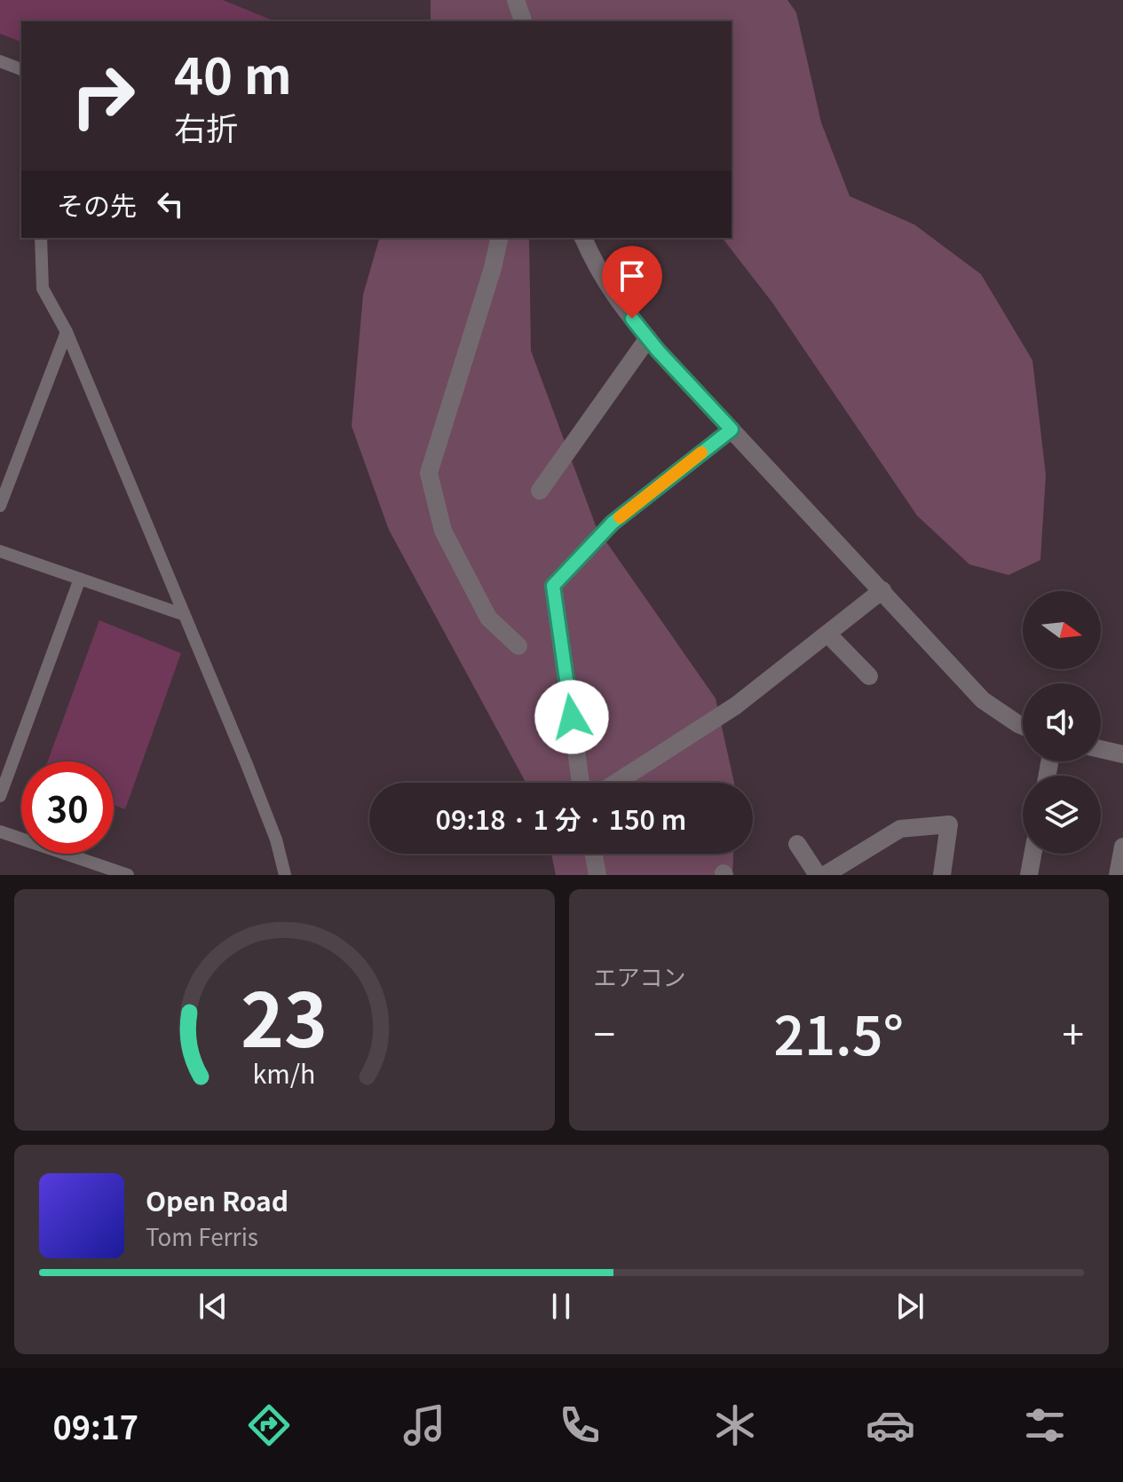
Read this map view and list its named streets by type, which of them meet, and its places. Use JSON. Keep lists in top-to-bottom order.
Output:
{
  "north": "right",
  "page": {
    "turn": ["40 m", "右折"],
    "then": "その先",
    "limit": "30",
    "trip": "09:18 · 1 分 · 150 m",
    "tile": "エアコン",
    "heat": ["−", "21.5°", "+"],
    "song": ["Open Road", "Tom Ferris"],
    "tabs": "09:17",
    "gauge": ["23", "km/h"]
  }
}
